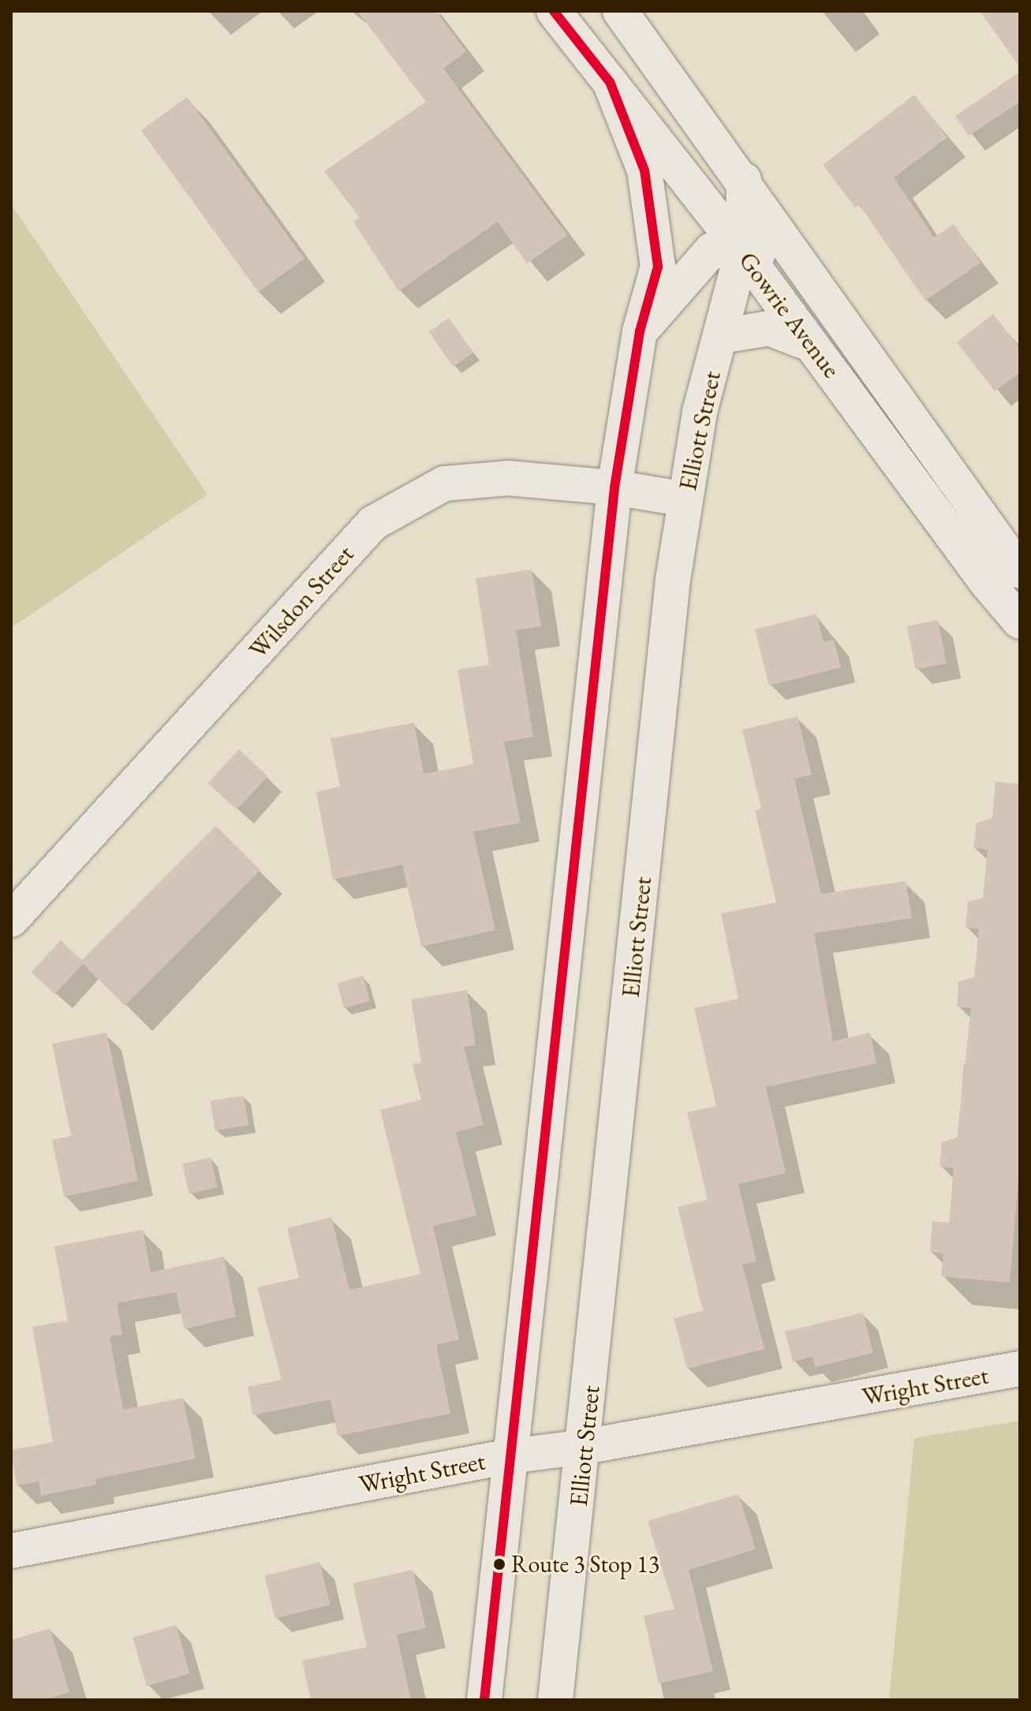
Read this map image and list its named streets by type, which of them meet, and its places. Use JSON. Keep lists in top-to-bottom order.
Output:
{
  "streets": {
    "street": [
      "Gowrie Avenue",
      "Elliott Street",
      "Wilsdon Street",
      "Wright Street"
    ]
  },
  "crossings": [
    ["Gowrie Avenue", "Elliott Street"],
    ["Elliott Street", "Wilsdon Street"],
    ["Elliott Street", "Wright Street"]
  ],
  "places": ["Route 3 Stop 13"],
  "lines": ["transit line 3"]
}
